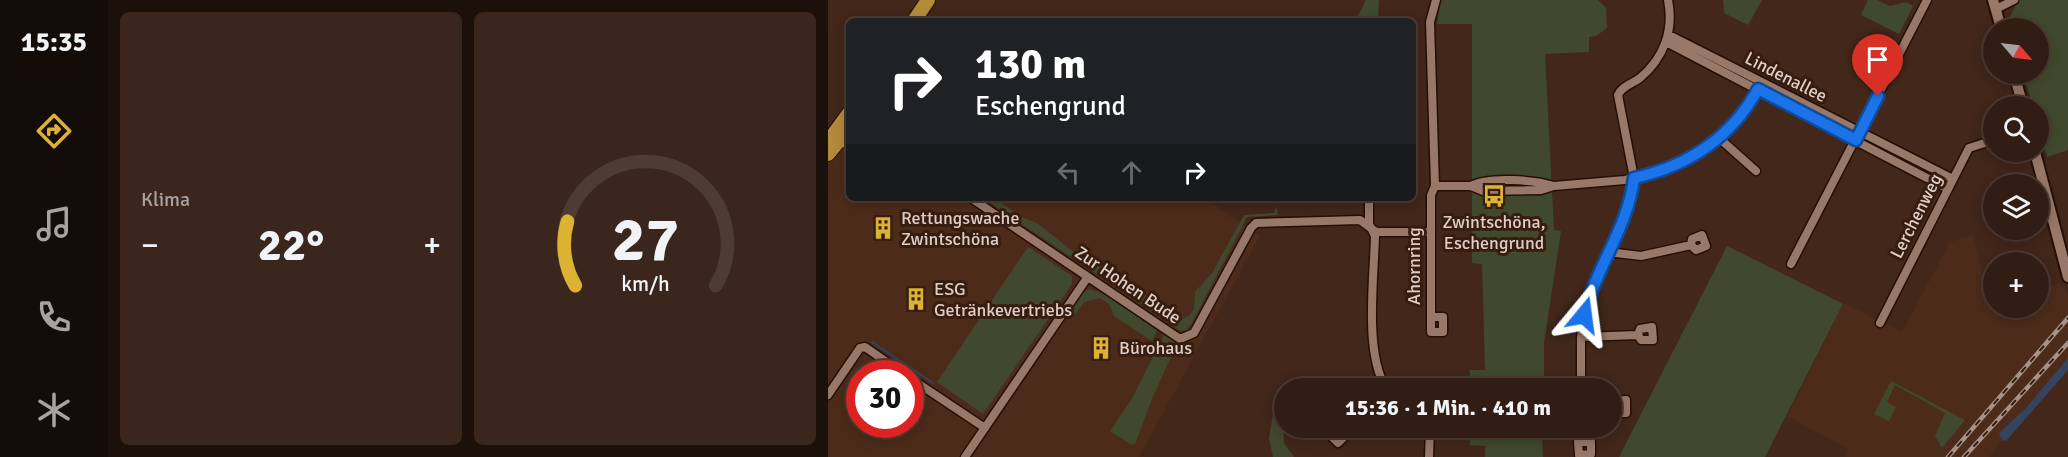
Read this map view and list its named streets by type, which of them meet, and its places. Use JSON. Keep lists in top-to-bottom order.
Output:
{
  "streets": {
    "street": [
      "Lindenallee",
      "Lerchenweg",
      "Ahornring",
      "Zur Hohen Bude"
    ]
  },
  "crossings": [
    ["Lindenallee", "Lerchenweg"]
  ],
  "places": {
    "bus stop": ["Zwintschöna, Eschengrund"],
    "building": ["Rettungswache Zwintschöna", "ESG Getränkevertriebs", "Bürohaus"]
  },
  "north": "bottom right",
  "page": {
    "tabs": "15:35",
    "tile": "Klima",
    "map_buttons": "+",
    "turn": ["130 m", "Eschengrund"],
    "heat": ["−", "22°", "+"],
    "limit": "30",
    "trip": "15:36 · 1 Min. · 410 m",
    "gauge": ["27", "km/h"]
  }
}
